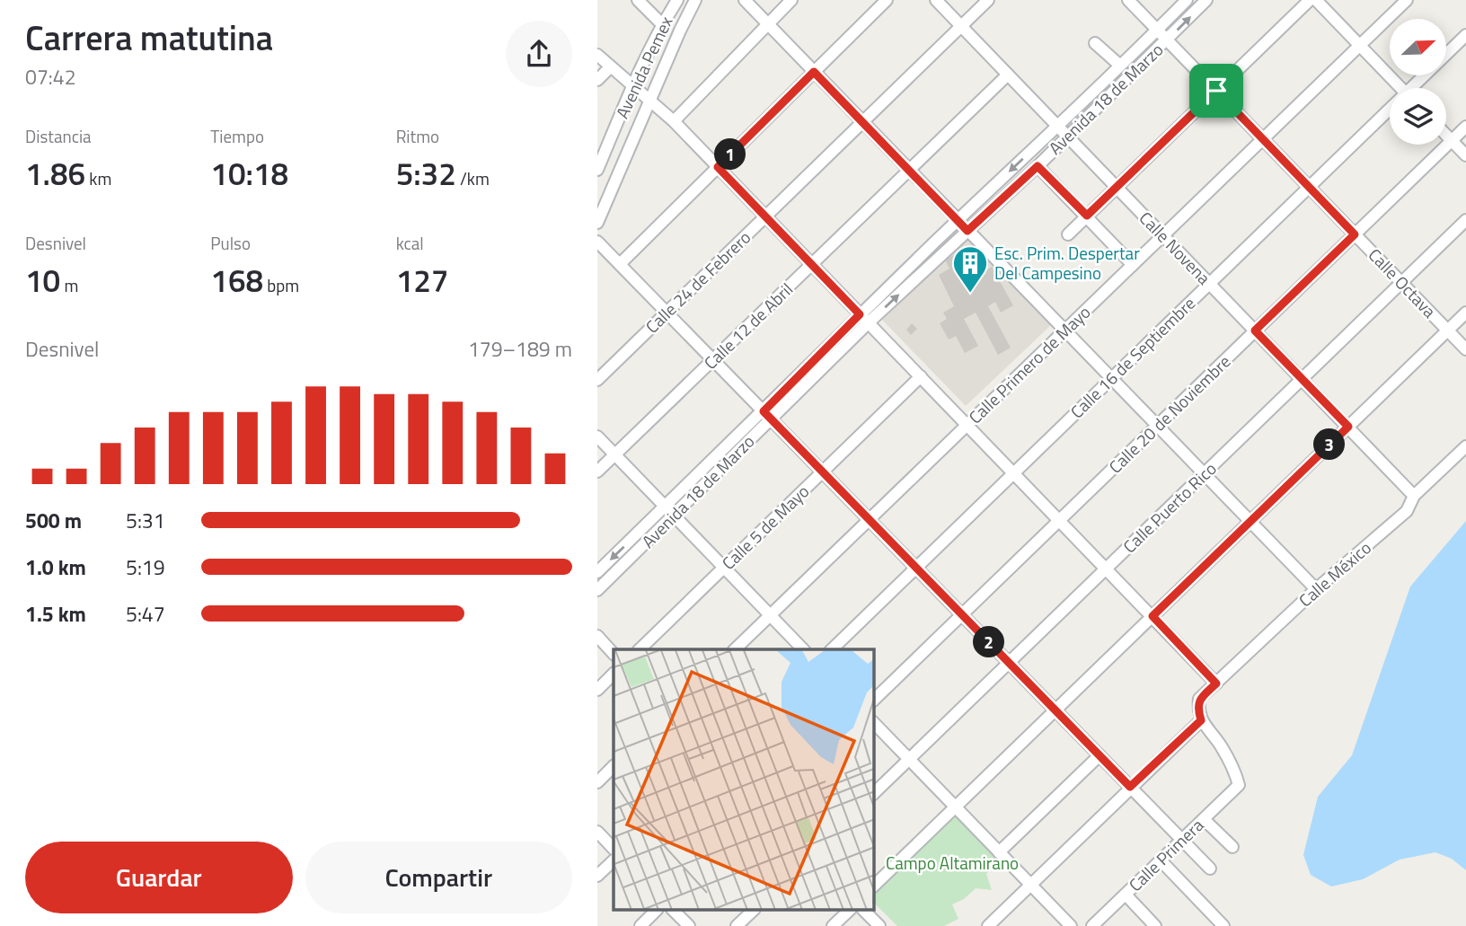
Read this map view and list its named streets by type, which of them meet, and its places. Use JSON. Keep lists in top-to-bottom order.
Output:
{
  "streets": {
    "street": [
      "Avenida Pemex",
      "Avenida 18 de Marzo",
      "Calle Novena",
      "Calle 24 de Febrero",
      "Calle Octava",
      "Calle 12 de Abril",
      "Calle 16 de Septiembre",
      "Calle Primero de Mayo",
      "Calle 20 de Noviembre",
      "Calle Puerto Rico",
      "Calle 5 de Mayo",
      "Calle México",
      "Calle Primera"
    ]
  },
  "crossings": [
    ["Avenida 18 de Marzo", "Calle Novena"],
    ["Avenida 18 de Marzo", "Calle Octava"],
    ["Calle Novena", "Calle 24 de Febrero"],
    ["Calle Novena", "Calle 12 de Abril"],
    ["Calle Novena", "Calle 16 de Septiembre"],
    ["Calle Novena", "Calle Primero de Mayo"],
    ["Calle Novena", "Calle 20 de Noviembre"],
    ["Calle Novena", "Calle Puerto Rico"],
    ["Calle Novena", "Calle México"],
    ["Calle Octava", "Calle 16 de Septiembre"],
    ["Calle Octava", "Calle Primero de Mayo"],
    ["Calle Octava", "Calle 20 de Noviembre"],
    ["Calle Octava", "Calle Puerto Rico"],
    ["Calle México", "Calle Primera"]
  ],
  "parks": ["Campo Altamirano"],
  "places": {
    "building": ["Esc. Prim. Despertar Del Campesino"]
  },
  "north": "top right",
  "page": {
    "heading": ["Carrera matutina", "07:42"],
    "stats": [
      ["Distancia", "1.86 km"],
      ["Tiempo", "10:18"],
      ["Ritmo", "5:32 /km"],
      ["Desnivel", "10 m"],
      ["Pulso", "168 bpm"],
      ["kcal", "127"]
    ],
    "pins": ["1", "3", "2"],
    "chart": ["Desnivel", "179–189 m"],
    "list": [
      {
        "name": "500 m",
        "note": "5:31"
      },
      {
        "name": "1.0 km",
        "note": "5:19"
      },
      {
        "name": "1.5 km",
        "note": "5:47"
      }
    ],
    "buttons": ["Guardar", "Compartir"]
  }
}
